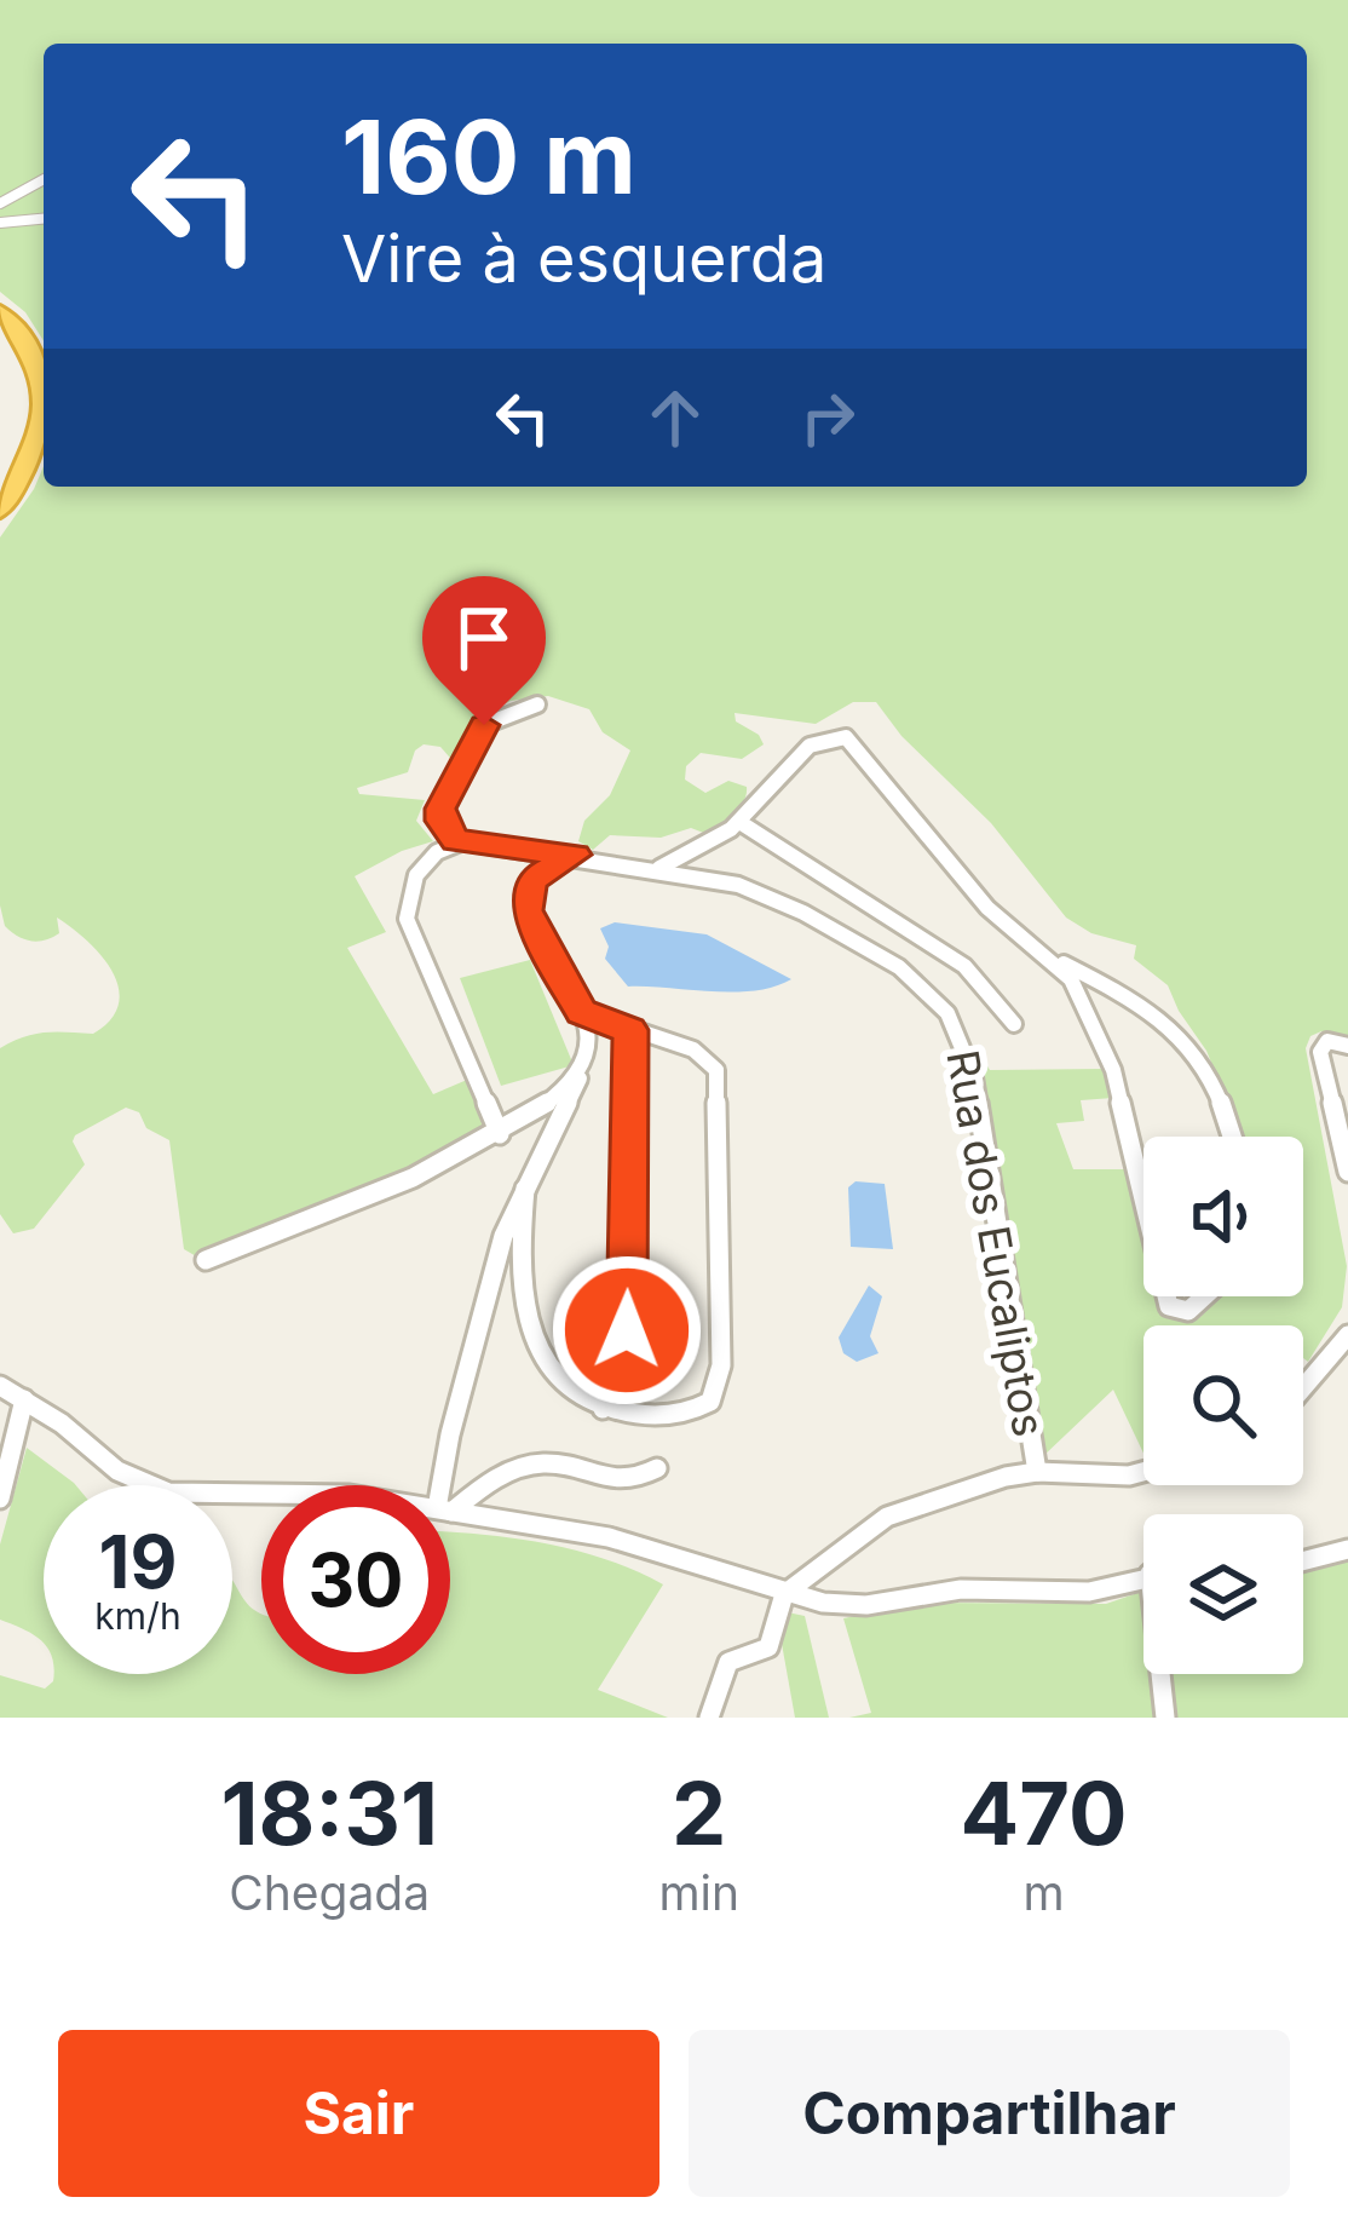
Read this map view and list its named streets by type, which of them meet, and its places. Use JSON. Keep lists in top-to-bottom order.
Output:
{
  "streets": {
    "street": ["Rua dos Eucaliptos"]
  },
  "page": {
    "turn": ["160 m", "Vire à esquerda"],
    "speed": "19 km/h",
    "limit": "30",
    "eta": [
      "18:31",
      "Chegada",
      "2",
      "min",
      "470",
      "m"
    ],
    "buttons": ["Sair", "Compartilhar"]
  }
}
